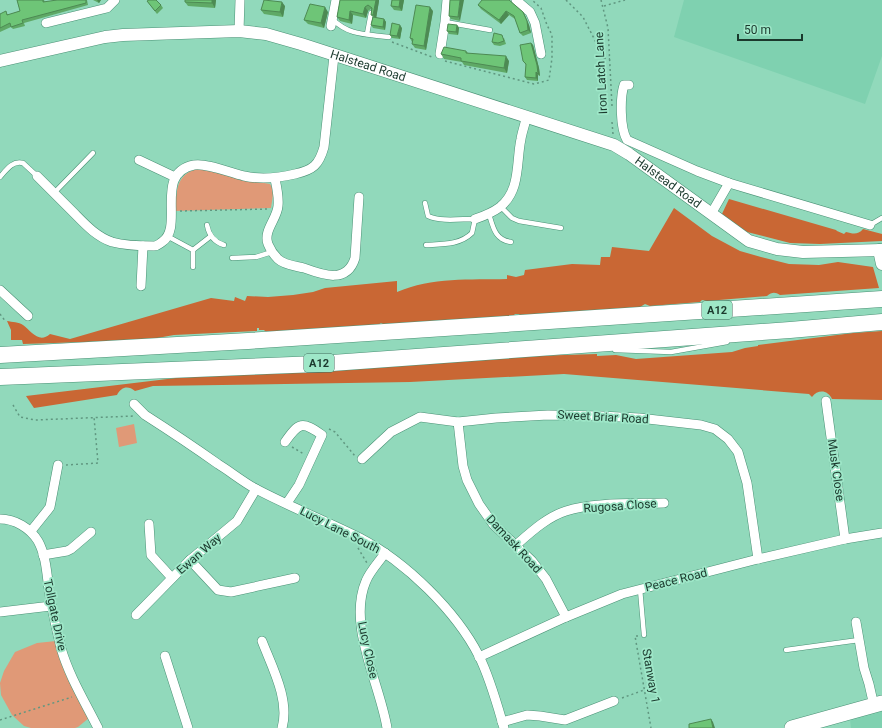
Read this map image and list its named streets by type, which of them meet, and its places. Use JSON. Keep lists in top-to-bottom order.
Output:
{
  "streets": {
    "highway": ["A12"],
    "street": [
      "Halstead Road",
      "Sweet Briar Road",
      "Musk Close",
      "Rugosa Close",
      "Lucy Lane South",
      "Damask Road",
      "Ewan Way",
      "Peace Road",
      "Tollgate Drive",
      "Lucy Close"
    ],
    "path": ["Iron Latch Lane", "Stanway 1"]
  },
  "crossings": [
    ["Halstead Road", "Iron Latch Lane"],
    ["Sweet Briar Road", "Damask Road"],
    ["Sweet Briar Road", "Peace Road"],
    ["Musk Close", "Peace Road"],
    ["Rugosa Close", "Damask Road"],
    ["Lucy Lane South", "Ewan Way"],
    ["Lucy Lane South", "Peace Road"],
    ["Lucy Lane South", "Lucy Close"],
    ["Damask Road", "Peace Road"]
  ],
  "scale_bar": "50 m"
}
